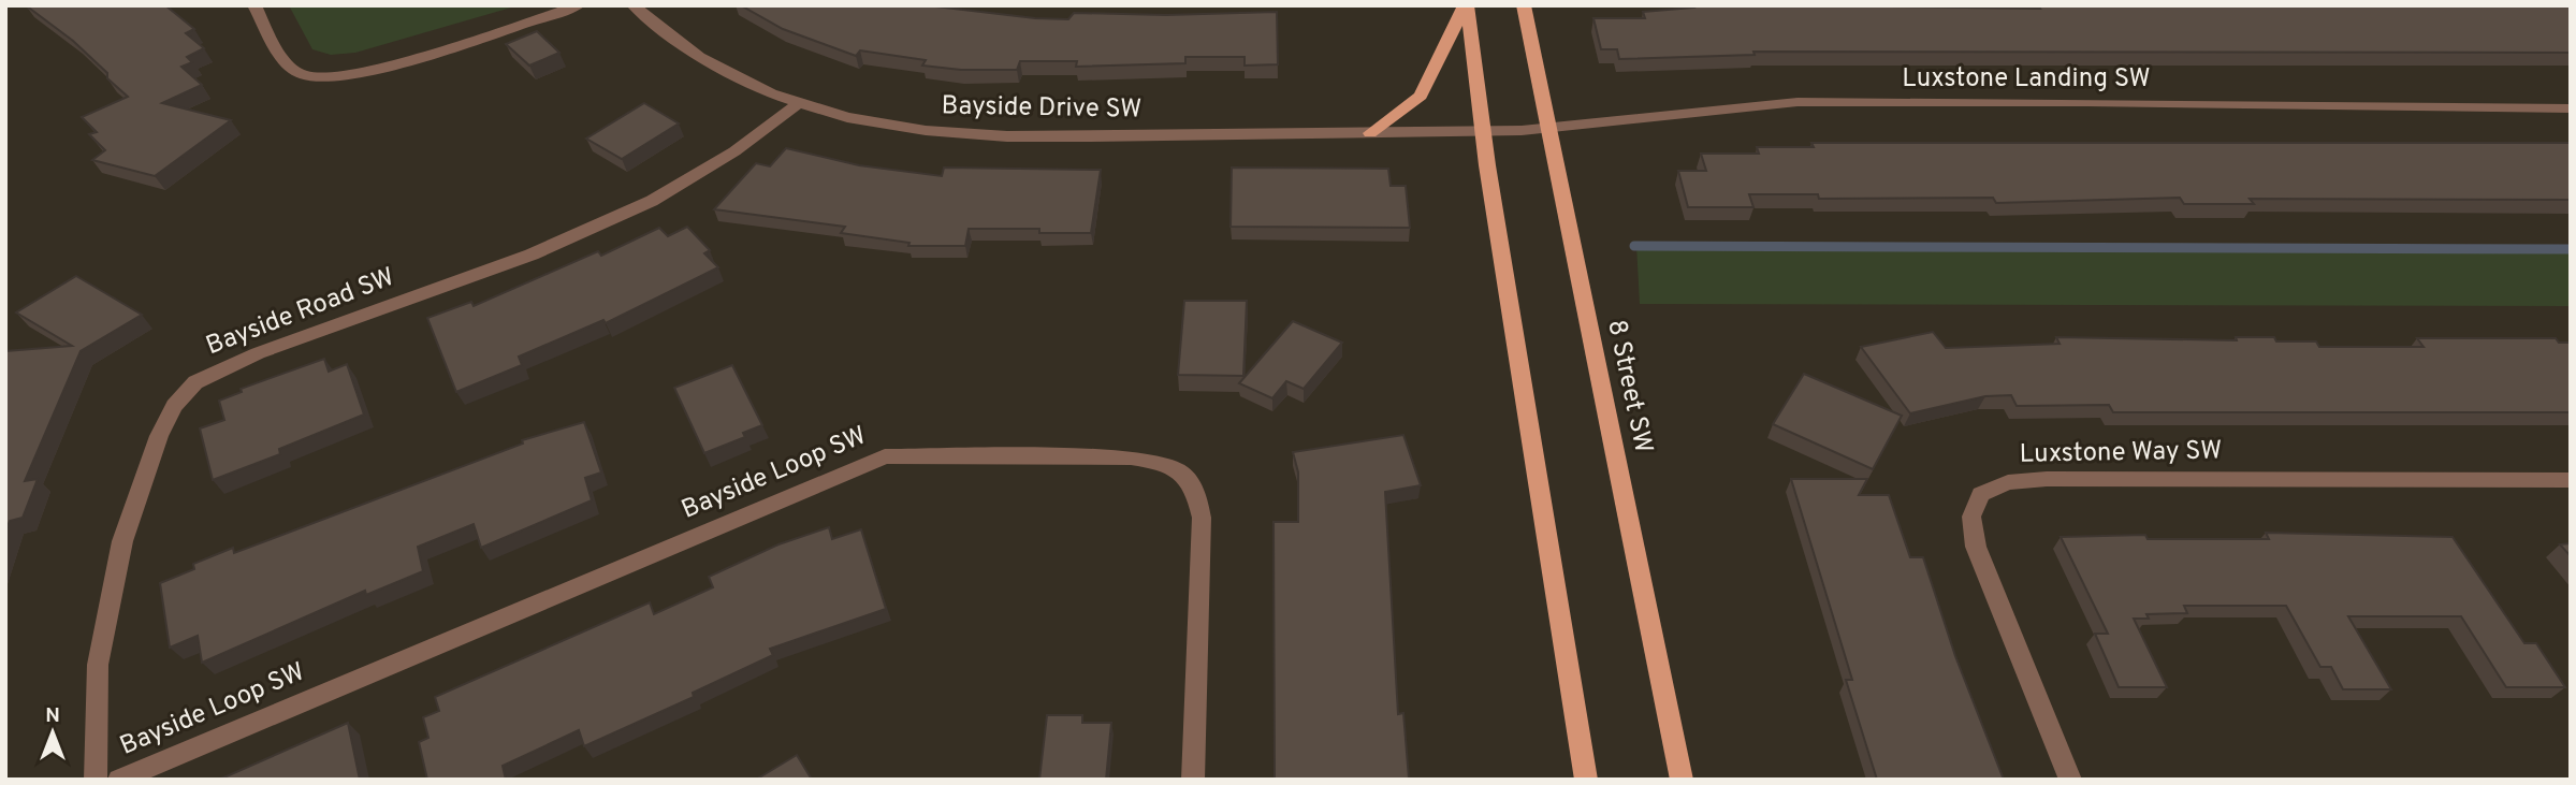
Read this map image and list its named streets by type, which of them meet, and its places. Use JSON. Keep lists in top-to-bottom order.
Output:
{
  "streets": {
    "main road": ["8 Street SW"],
    "street": [
      "Luxstone Landing SW",
      "Bayside Drive SW",
      "Bayside Road SW",
      "Luxstone Way SW",
      "Bayside Loop SW"
    ]
  },
  "crossings": [
    ["Luxstone Landing SW", "Bayside Drive SW"],
    ["Luxstone Landing SW", "8 Street SW"],
    ["Bayside Drive SW", "Bayside Road SW"]
  ],
  "north": "top"
}
